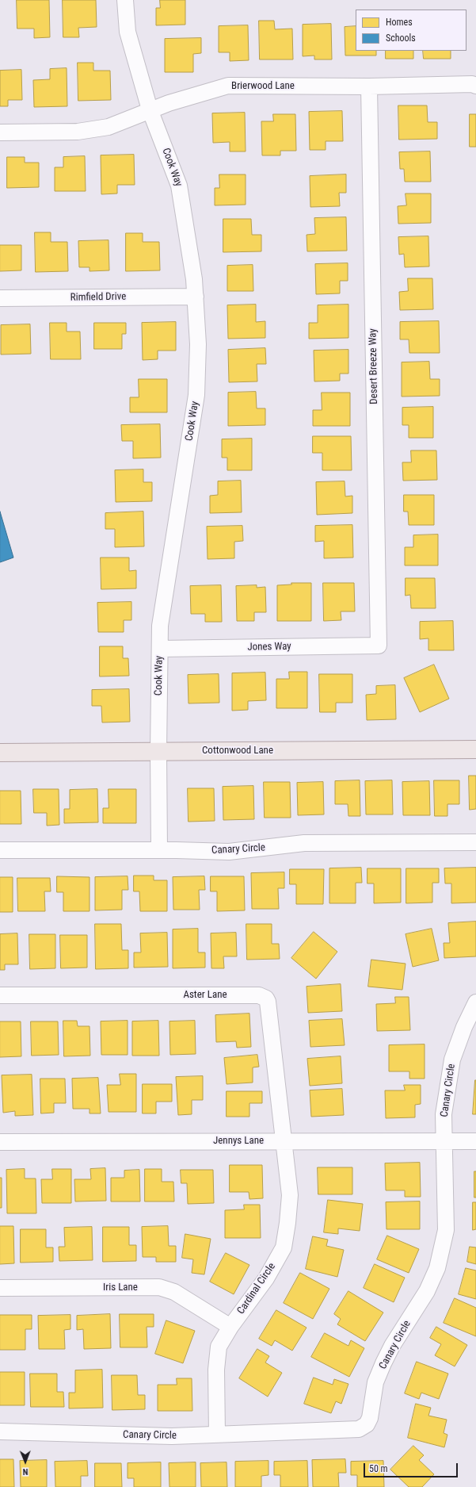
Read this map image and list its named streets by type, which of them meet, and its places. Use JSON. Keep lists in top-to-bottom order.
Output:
{
  "streets": {
    "main road": ["Cottonwood Lane"],
    "street": [
      "Brierwood Lane",
      "Cook Way",
      "Rimfield Drive",
      "Desert Breeze Way",
      "Jones Way",
      "Canary Circle",
      "Aster Lane",
      "Jennys Lane",
      "Iris Lane",
      "Cardinal Circle"
    ]
  },
  "crossings": [
    ["Brierwood Lane", "Cook Way"],
    ["Brierwood Lane", "Desert Breeze Way"],
    ["Cook Way", "Rimfield Drive"],
    ["Cook Way", "Jones Way"],
    ["Cook Way", "Cottonwood Lane"],
    ["Cook Way", "Canary Circle"],
    ["Desert Breeze Way", "Jones Way"],
    ["Canary Circle", "Jennys Lane"],
    ["Canary Circle", "Cardinal Circle"],
    ["Aster Lane", "Jennys Lane"],
    ["Aster Lane", "Cardinal Circle"],
    ["Jennys Lane", "Cardinal Circle"],
    ["Iris Lane", "Cardinal Circle"]
  ],
  "legend": ["Homes", "Schools"],
  "scale_bar": "50 m",
  "north": "bottom"
}
